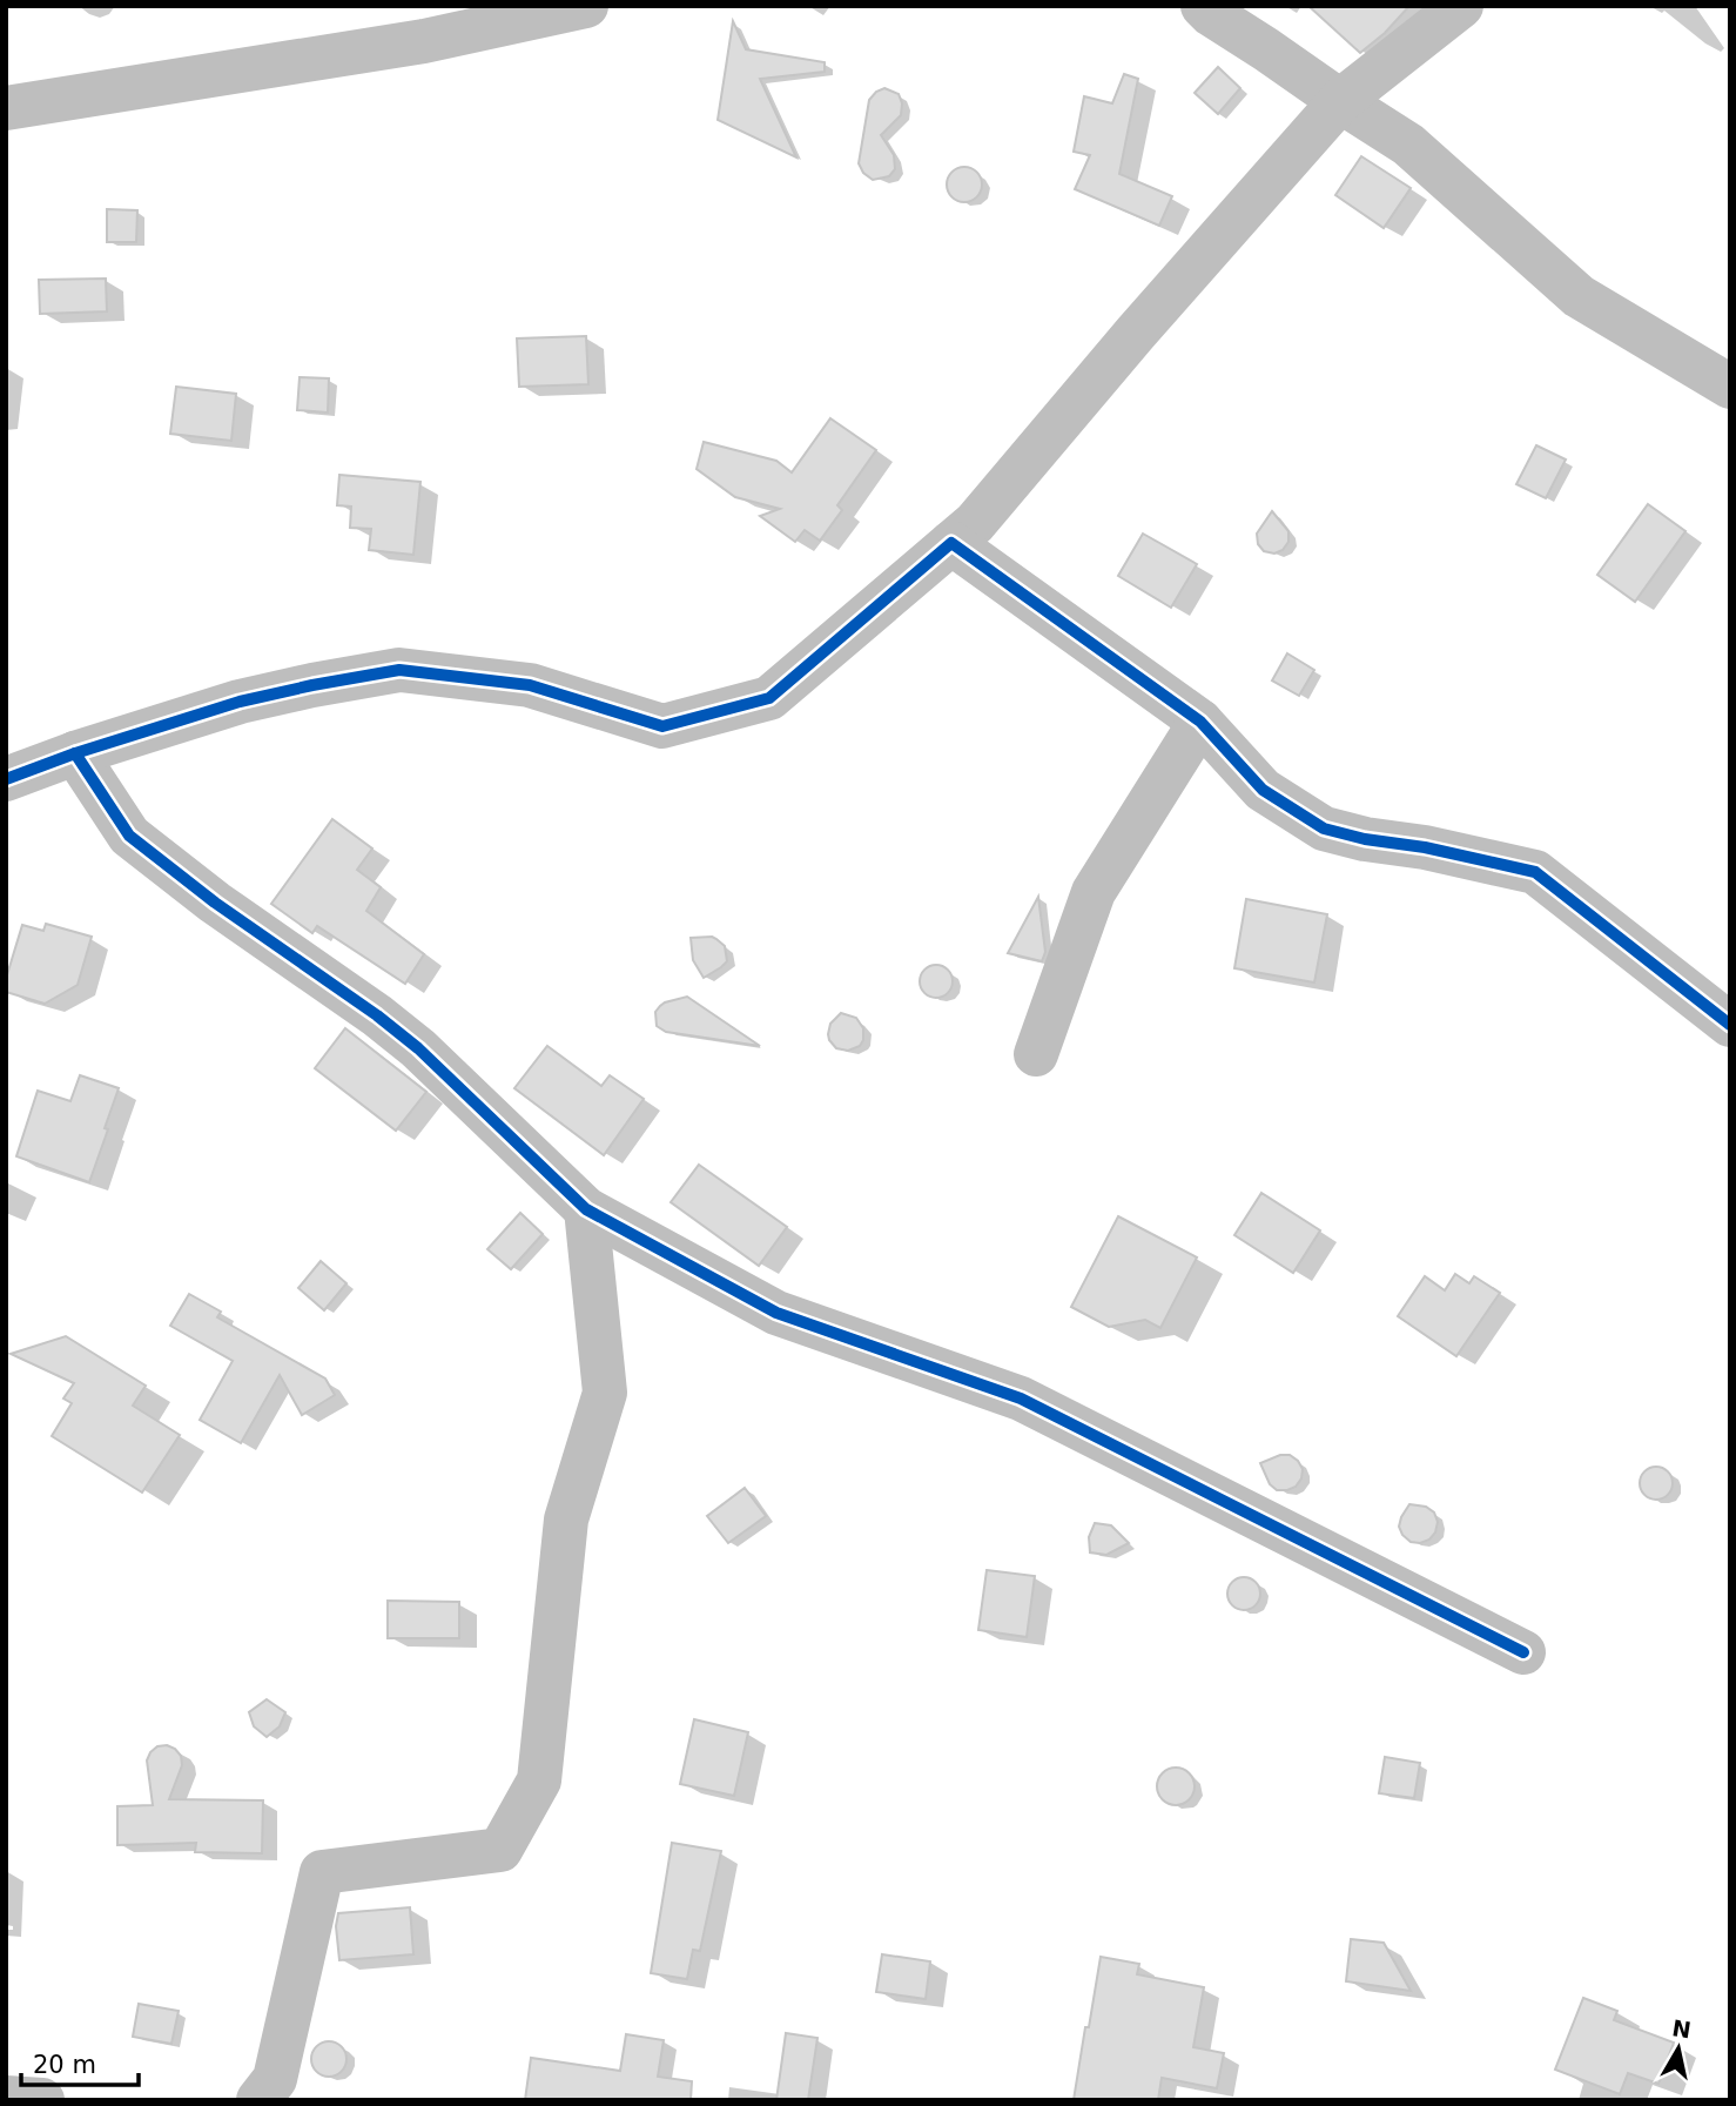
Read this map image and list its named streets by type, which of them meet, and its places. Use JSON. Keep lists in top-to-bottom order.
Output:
{
  "scale_bar": "20 m",
  "north": "top"
}
